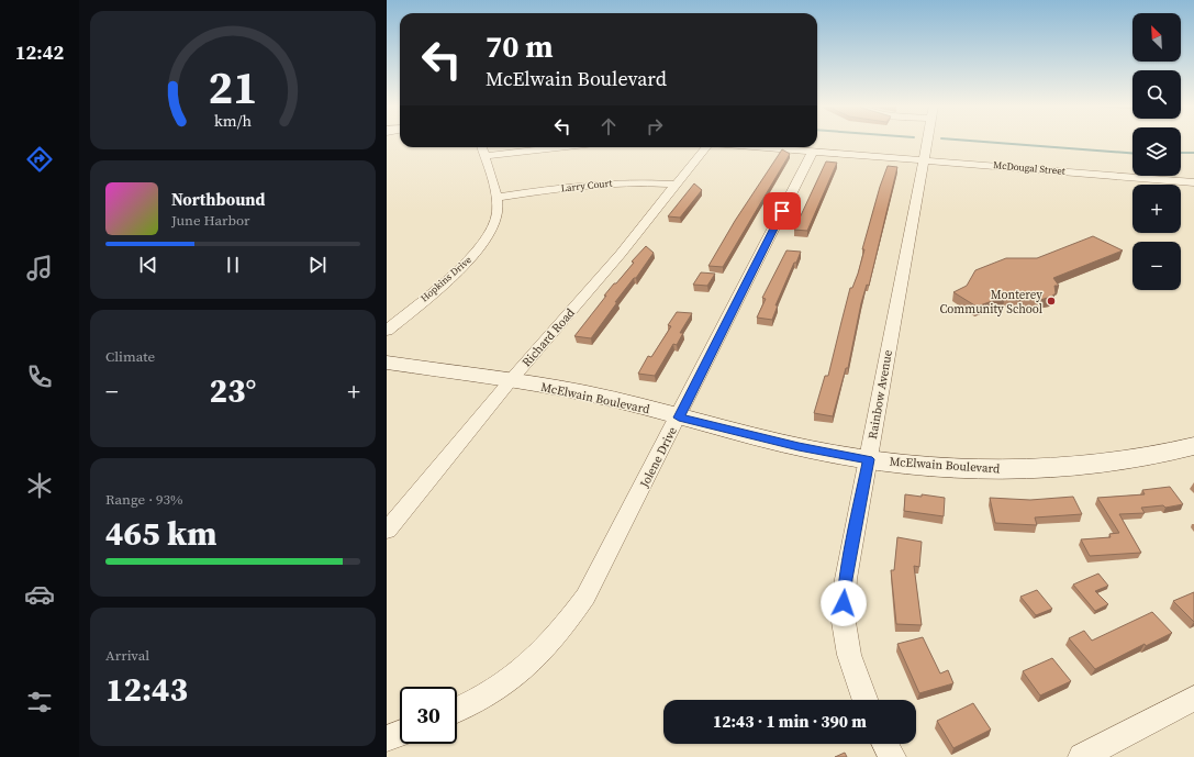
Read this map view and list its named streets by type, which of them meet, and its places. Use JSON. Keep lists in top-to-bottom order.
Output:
{
  "streets": {
    "street": [
      "McDougal Street",
      "Larry Court",
      "Hopkins Drive",
      "Richard Road",
      "Rainbow Avenue",
      "McElwain Boulevard",
      "Jolene Drive"
    ]
  },
  "crossings": [
    ["McDougal Street", "Rainbow Avenue"],
    ["McDougal Street", "Jolene Drive"],
    ["Larry Court", "Hopkins Drive"],
    ["Larry Court", "Richard Road"],
    ["Richard Road", "McElwain Boulevard"],
    ["Rainbow Avenue", "McElwain Boulevard"],
    ["McElwain Boulevard", "Jolene Drive"]
  ],
  "places": ["Monterey Community School"],
  "north": "top left",
  "page": {
    "tabs": "12:42",
    "map_buttons": ["+", "−"],
    "turn": ["70 m", "McElwain Boulevard"],
    "song": ["Northbound", "June Harbor"],
    "tile": [
      "Climate",
      ["Range · 93%", "465 km"],
      ["Arrival", "12:43"]
    ],
    "heat": ["−", "23°", "+"],
    "limit": "30",
    "trip": "12:43 · 1 min · 390 m",
    "gauge": ["21", "km/h"]
  }
}
